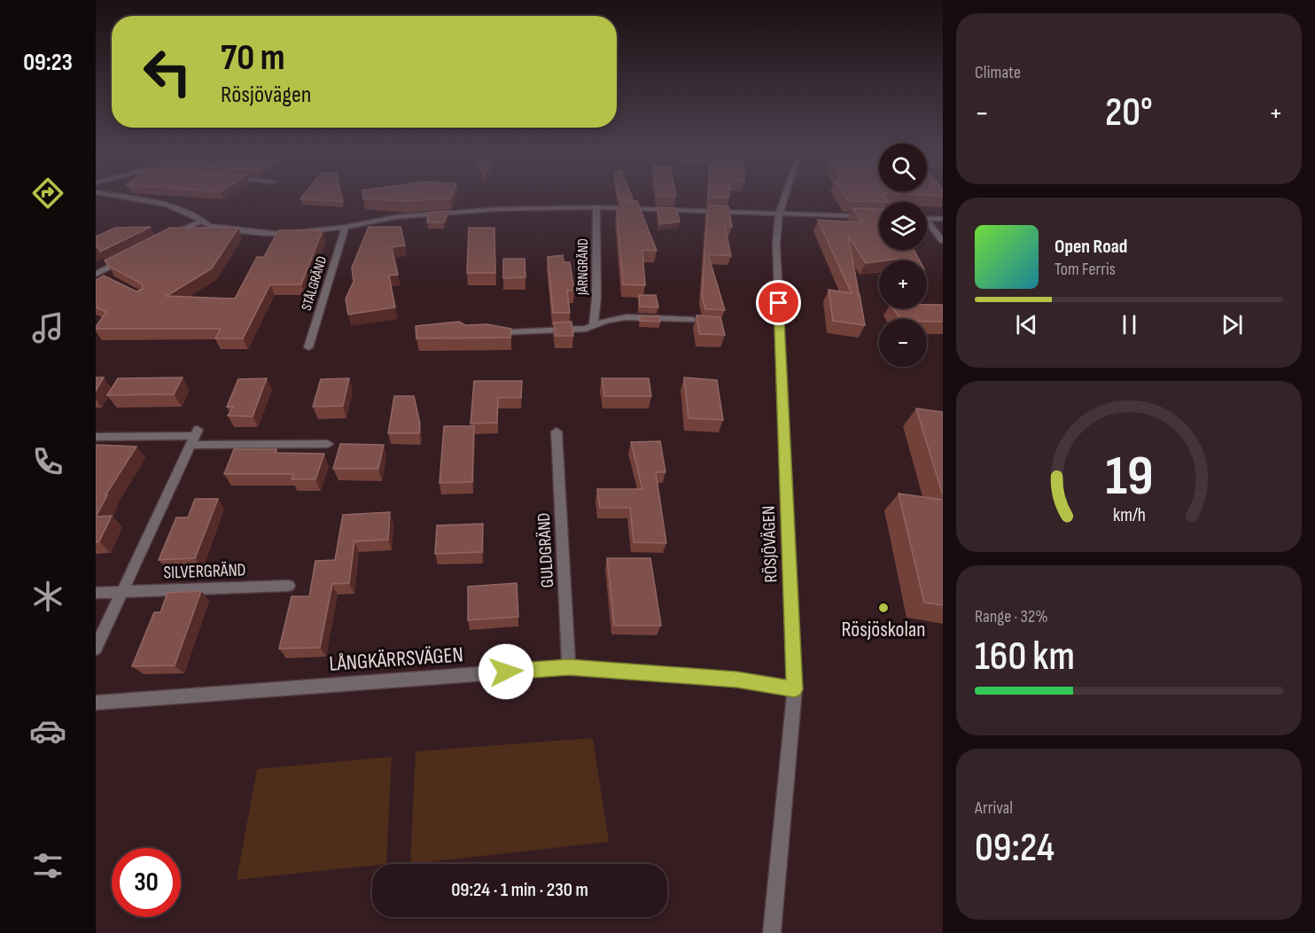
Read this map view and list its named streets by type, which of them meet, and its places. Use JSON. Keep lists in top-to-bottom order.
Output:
{
  "streets": {
    "street": [
      "JÄRNGRÄND",
      "STÅLGRÄND",
      "RÖSJÖVÄGEN",
      "GULDGRÄND",
      "SILVERGRÄND",
      "LÅNGKÄRRSVÄGEN"
    ]
  },
  "crossings": [
    ["RÖSJÖVÄGEN", "LÅNGKÄRRSVÄGEN"],
    ["GULDGRÄND", "LÅNGKÄRRSVÄGEN"]
  ],
  "places": ["Rösjöskolan"],
  "page": {
    "tabs": "09:23",
    "tile": [
      "Climate",
      ["Range · 32%", "160 km"],
      ["Arrival", "09:24"]
    ],
    "turn": ["70 m", "Rösjövägen"],
    "heat": ["−", "20°", "+"],
    "map_buttons": ["+", "−"],
    "song": ["Open Road", "Tom Ferris"],
    "limit": "30",
    "trip": "09:24 · 1 min · 230 m",
    "gauge": ["19", "km/h"]
  }
}
